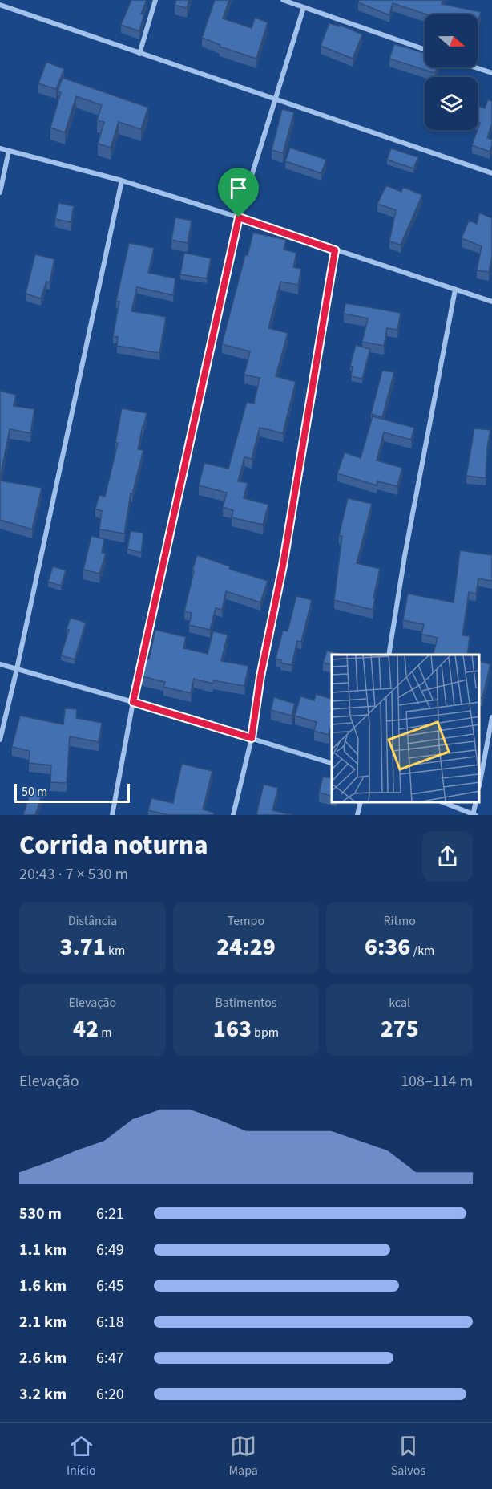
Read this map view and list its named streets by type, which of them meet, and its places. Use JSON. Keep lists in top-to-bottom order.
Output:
{
  "scale_bar": "50 m",
  "north": "right",
  "page": {
    "scale": "50 m",
    "heading": ["Corrida noturna", "20:43 · 7 × 530 m"],
    "stats": [
      ["Distância", "3.71 km"],
      ["Tempo", "24:29"],
      ["Ritmo", "6:36 /km"],
      ["Elevação", "42 m"],
      ["Batimentos", "163 bpm"],
      ["kcal", "275"]
    ],
    "chart": ["Elevação", "108–114 m"],
    "list": [
      {
        "name": "530 m",
        "note": "6:21"
      },
      {
        "name": "1.1 km",
        "note": "6:49"
      },
      {
        "name": "1.6 km",
        "note": "6:45"
      },
      {
        "name": "2.1 km",
        "note": "6:18"
      },
      {
        "name": "2.6 km",
        "note": "6:47"
      },
      {
        "name": "3.2 km",
        "note": "6:20"
      }
    ],
    "tabs": ["Início", "Mapa", "Salvos"]
  }
}
